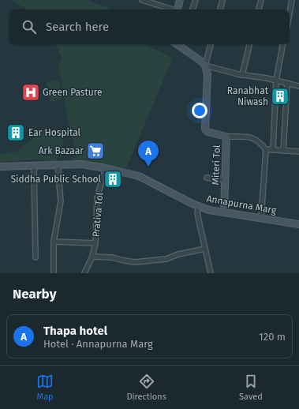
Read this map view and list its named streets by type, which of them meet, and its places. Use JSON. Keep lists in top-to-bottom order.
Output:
{
  "streets": {
    "main road": ["Miteri Tol", "Annapurna Marg"],
    "street": ["Prativa Tol"]
  },
  "crossings": [
    ["Miteri Tol", "Annapurna Marg"],
    ["Annapurna Marg", "Prativa Tol"]
  ],
  "places": {
    "hospital": ["Green Pasture"],
    "building": ["Ranabhat Niwash", "Ear Hospital", "Siddha Public School"],
    "supermarket": ["Ark Bazaar"]
  },
  "page": {
    "search": "Search here",
    "pins": "A",
    "heading": "Nearby",
    "list": [
      {
        "mark": "A",
        "name": "Thapa hotel",
        "note": "Hotel · Annapurna Marg",
        "value": "120 m"
      }
    ],
    "nav": ["Map", "Directions", "Saved"]
  }
}
